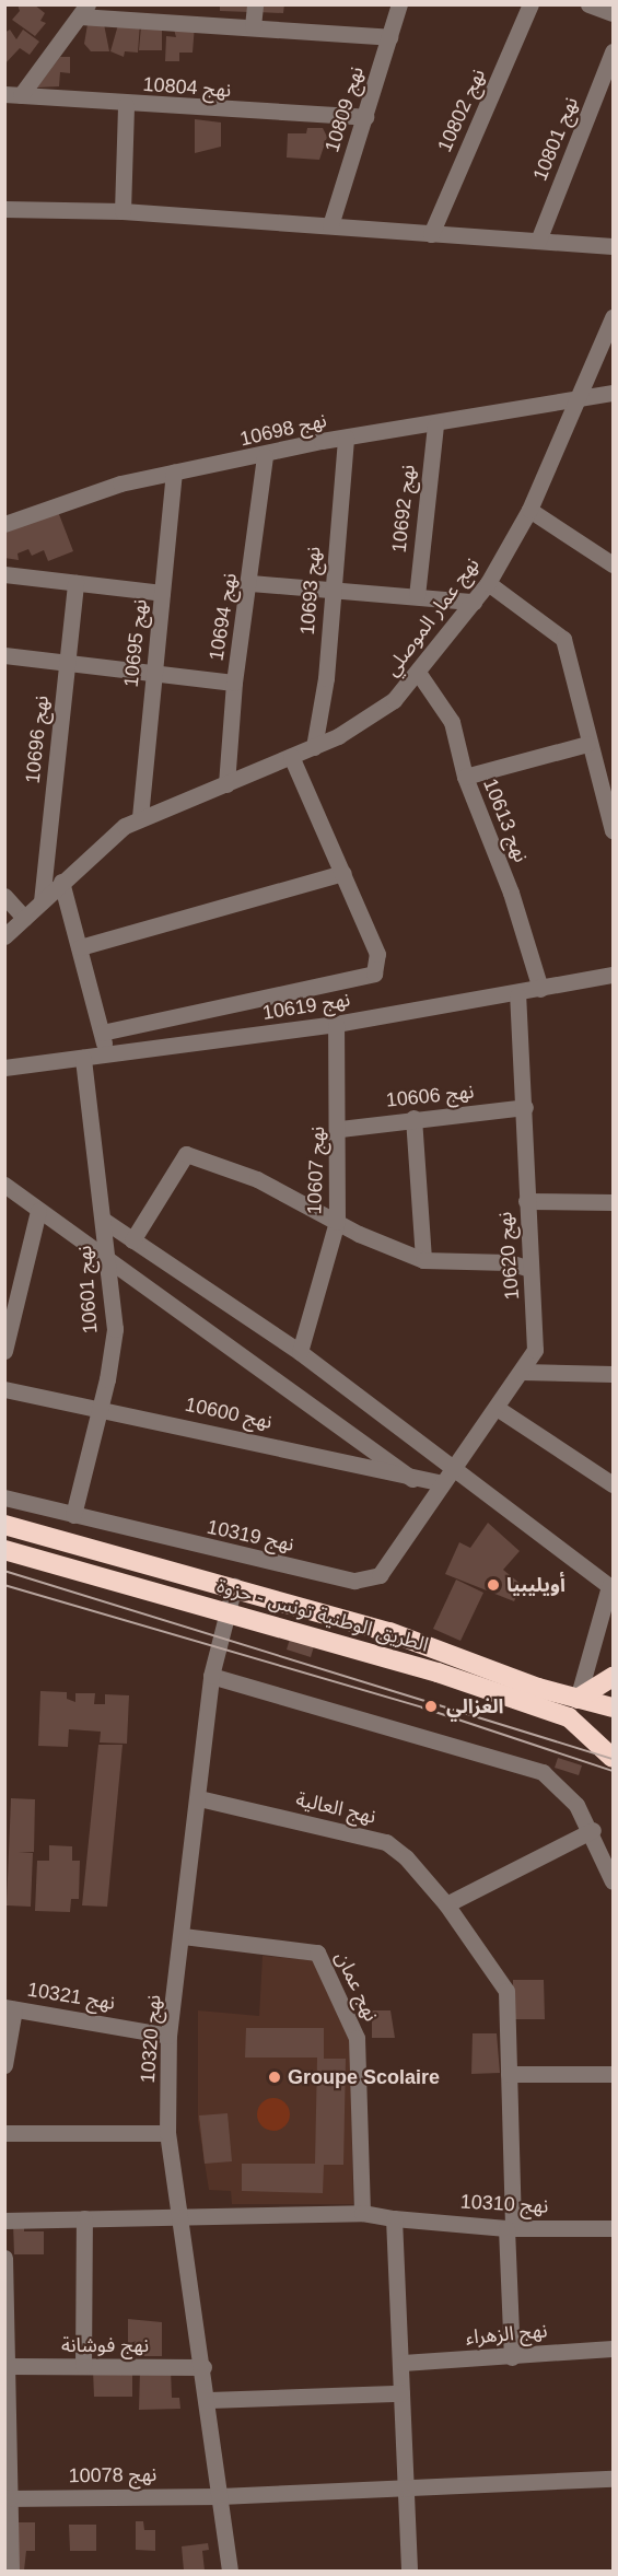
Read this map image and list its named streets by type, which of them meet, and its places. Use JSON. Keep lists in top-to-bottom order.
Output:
{
  "streets": {
    "highway": ["الطريق الوطنية تونس - حزوة"],
    "street": [
      "نهج 10804",
      "نهج 10809",
      "نهج 10802",
      "نهج 10801",
      "نهج 10698",
      "نهج 10692",
      "نهج 10693",
      "نهج 10694",
      "نهج عمار الموصلي",
      "نهج 10695",
      "نهج 10696",
      "نهج 10613",
      "نهج 10619",
      "نهج 10606",
      "نهج 10607",
      "نهج 10620",
      "نهج 10601",
      "نهج 10600",
      "نهج 10319",
      "نهج العالية",
      "نهج عمان",
      "نهج 10321",
      "نهج 10320",
      "نهج 10310",
      "نهج الزهراء",
      "نهج فوشانة",
      "نهج 10078"
    ]
  },
  "crossings": [
    ["نهج 10804", "نهج 10809"],
    ["نهج 10698", "نهج 10692"],
    ["نهج 10698", "نهج 10693"],
    ["نهج 10698", "نهج 10694"],
    ["نهج 10698", "نهج عمار الموصلي"],
    ["نهج 10698", "نهج 10695"],
    ["نهج 10693", "نهج عمار الموصلي"],
    ["نهج 10694", "نهج عمار الموصلي"],
    ["نهج عمار الموصلي", "نهج 10695"],
    ["نهج عمار الموصلي", "نهج 10696"],
    ["نهج عمار الموصلي", "نهج 10613"],
    ["نهج 10613", "نهج 10619"],
    ["نهج 10619", "نهج 10607"],
    ["نهج 10619", "نهج 10620"],
    ["نهج 10619", "نهج 10601"],
    ["نهج 10606", "نهج 10607"],
    ["نهج 10606", "نهج 10620"],
    ["نهج 10620", "نهج 10600"],
    ["نهج 10620", "نهج 10319"],
    ["نهج 10601", "نهج 10600"],
    ["نهج 10601", "نهج 10319"],
    ["نهج 10600", "نهج 10319"],
    ["الطريق الوطنية تونس - حزوة", "نهج 10320"],
    ["نهج العالية", "نهج 10320"],
    ["نهج العالية", "نهج 10310"],
    ["نهج العالية", "نهج الزهراء"],
    ["نهج عمان", "نهج 10320"],
    ["نهج عمان", "نهج 10310"],
    ["نهج 10321", "نهج 10320"],
    ["نهج 10320", "نهج 10310"],
    ["نهج 10320", "نهج فوشانة"],
    ["نهج 10320", "نهج 10078"]
  ],
  "places": ["أويليبيا", "الغزالي", "Groupe Scolaire"]
}
